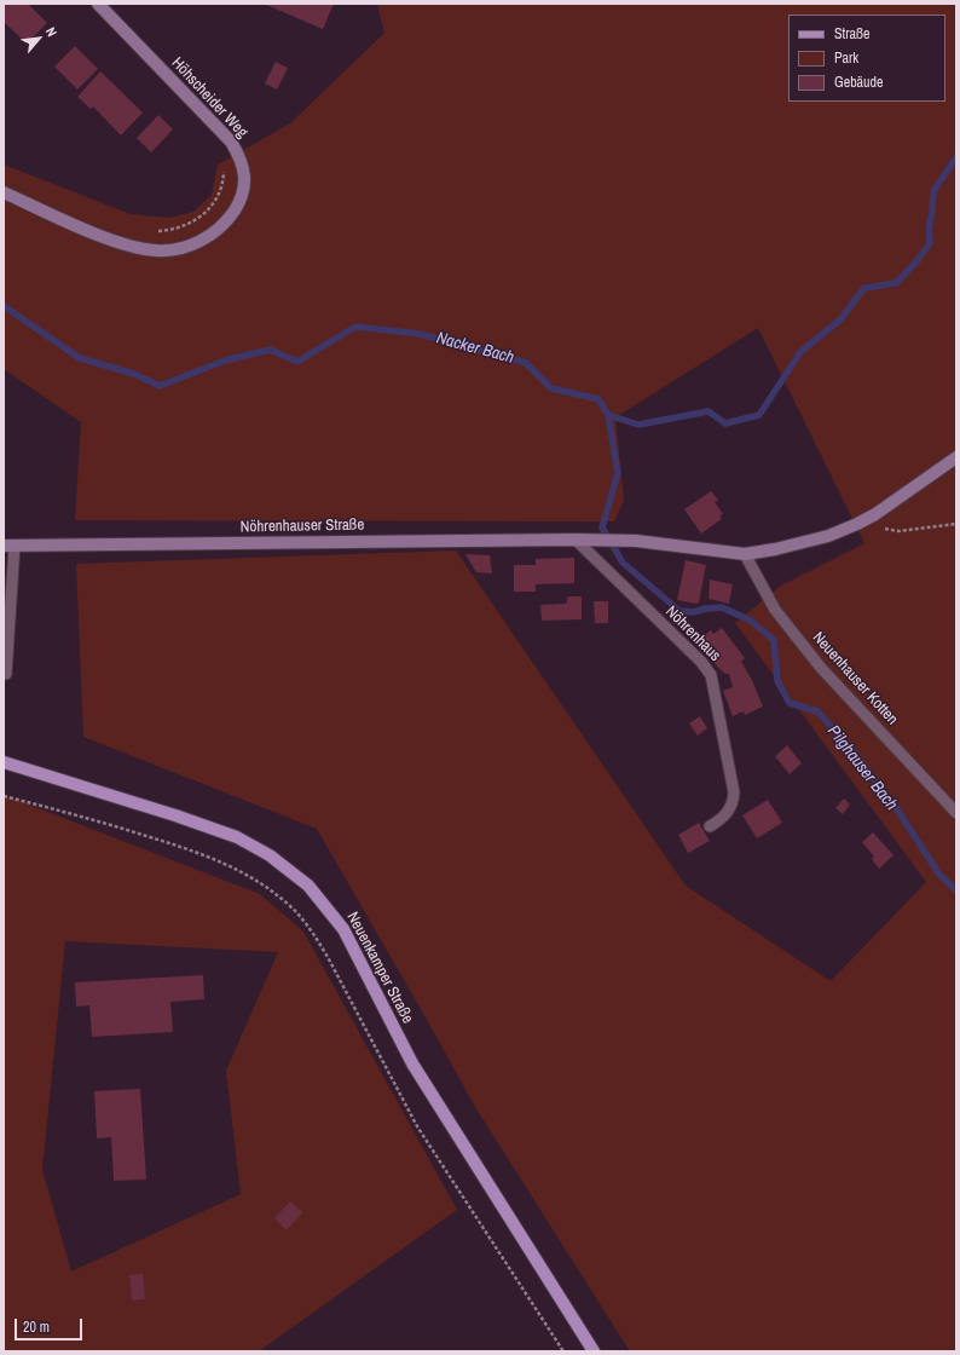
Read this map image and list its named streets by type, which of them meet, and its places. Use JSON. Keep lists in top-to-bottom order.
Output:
{
  "streets": {
    "main road": ["Neuenkamper Straße"],
    "street": ["Höhscheider Weg", "Nöhrenhauser Straße"],
    "lane": ["Nöhrenhaus", "Neuenhauser Kotten"]
  },
  "crossings": [
    ["Nöhrenhauser Straße", "Nöhrenhaus"],
    ["Nöhrenhauser Straße", "Neuenhauser Kotten"]
  ],
  "water": ["Nacker Bach", "Pilghauser Bach"],
  "legend": ["Straße", "Park", "Gebäude"],
  "scale_bar": "20 m",
  "north": "top right"
}
